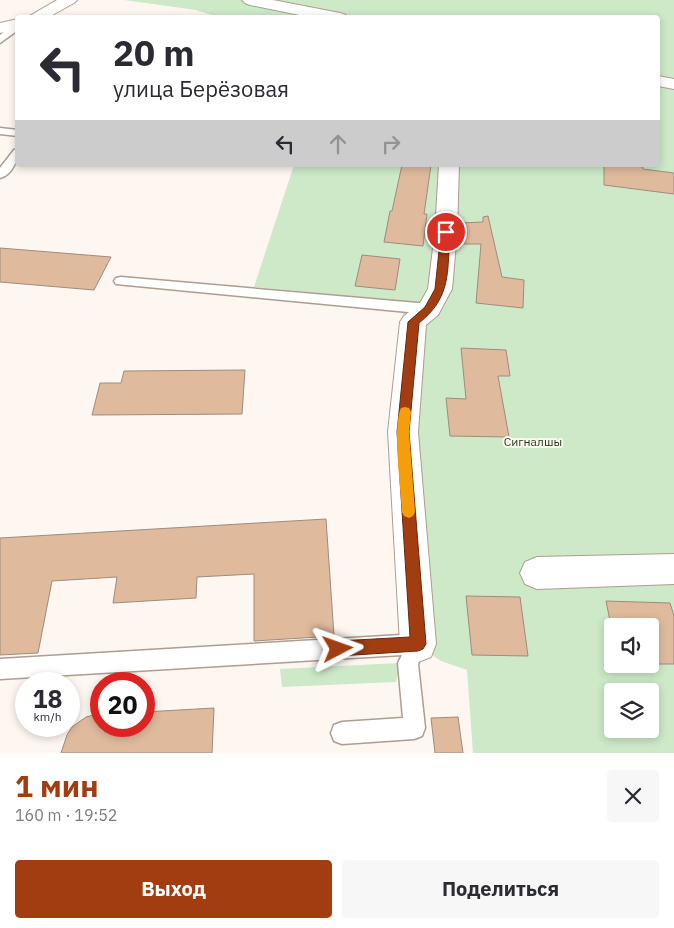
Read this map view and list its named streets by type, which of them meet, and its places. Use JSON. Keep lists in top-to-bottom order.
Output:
{
  "parks": ["Сигналшы"],
  "page": {
    "turn": ["20 m", "улица Берёзовая"],
    "speed": "18 km/h",
    "limit": "20",
    "heading": ["1 мин", "160 m · 19:52"],
    "buttons": ["Выход", "Поделиться"]
  }
}
